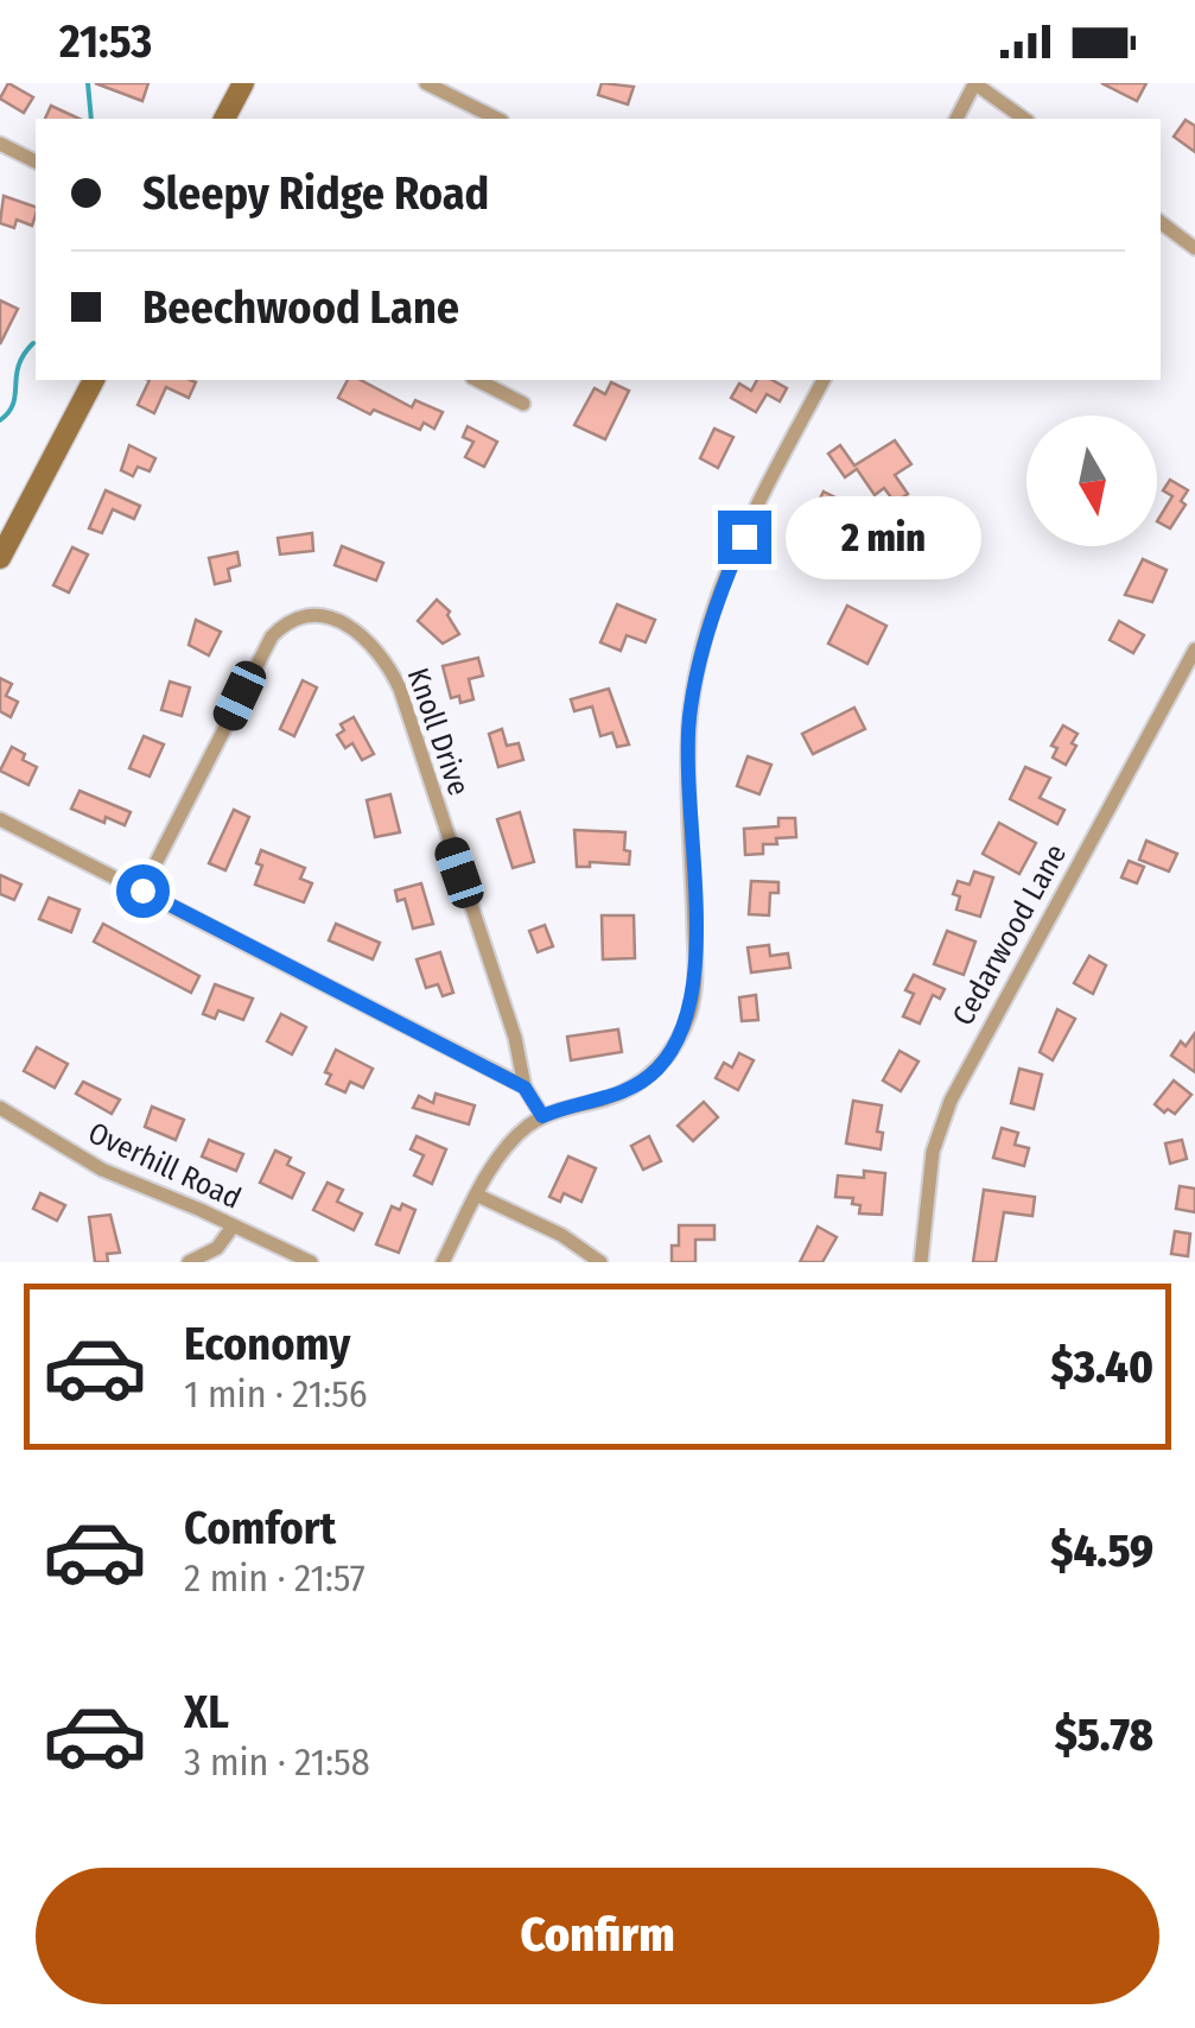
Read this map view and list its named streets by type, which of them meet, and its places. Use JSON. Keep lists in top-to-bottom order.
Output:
{
  "streets": {
    "street": ["Knoll Drive", "Cedarwood Lane", "Overhill Road"]
  },
  "north": "bottom",
  "page": {
    "status": "21:53",
    "banner": ["Sleepy Ridge Road", "Beechwood Lane"],
    "bubble": "2 min",
    "list": [
      {
        "name": "Economy",
        "note": "1 min · 21:56",
        "value": "$3.40"
      },
      {
        "name": "Comfort",
        "note": "2 min · 21:57",
        "value": "$4.59"
      },
      {
        "name": "XL",
        "note": "3 min · 21:58",
        "value": "$5.78"
      }
    ],
    "buttons": "Confirm"
  }
}
